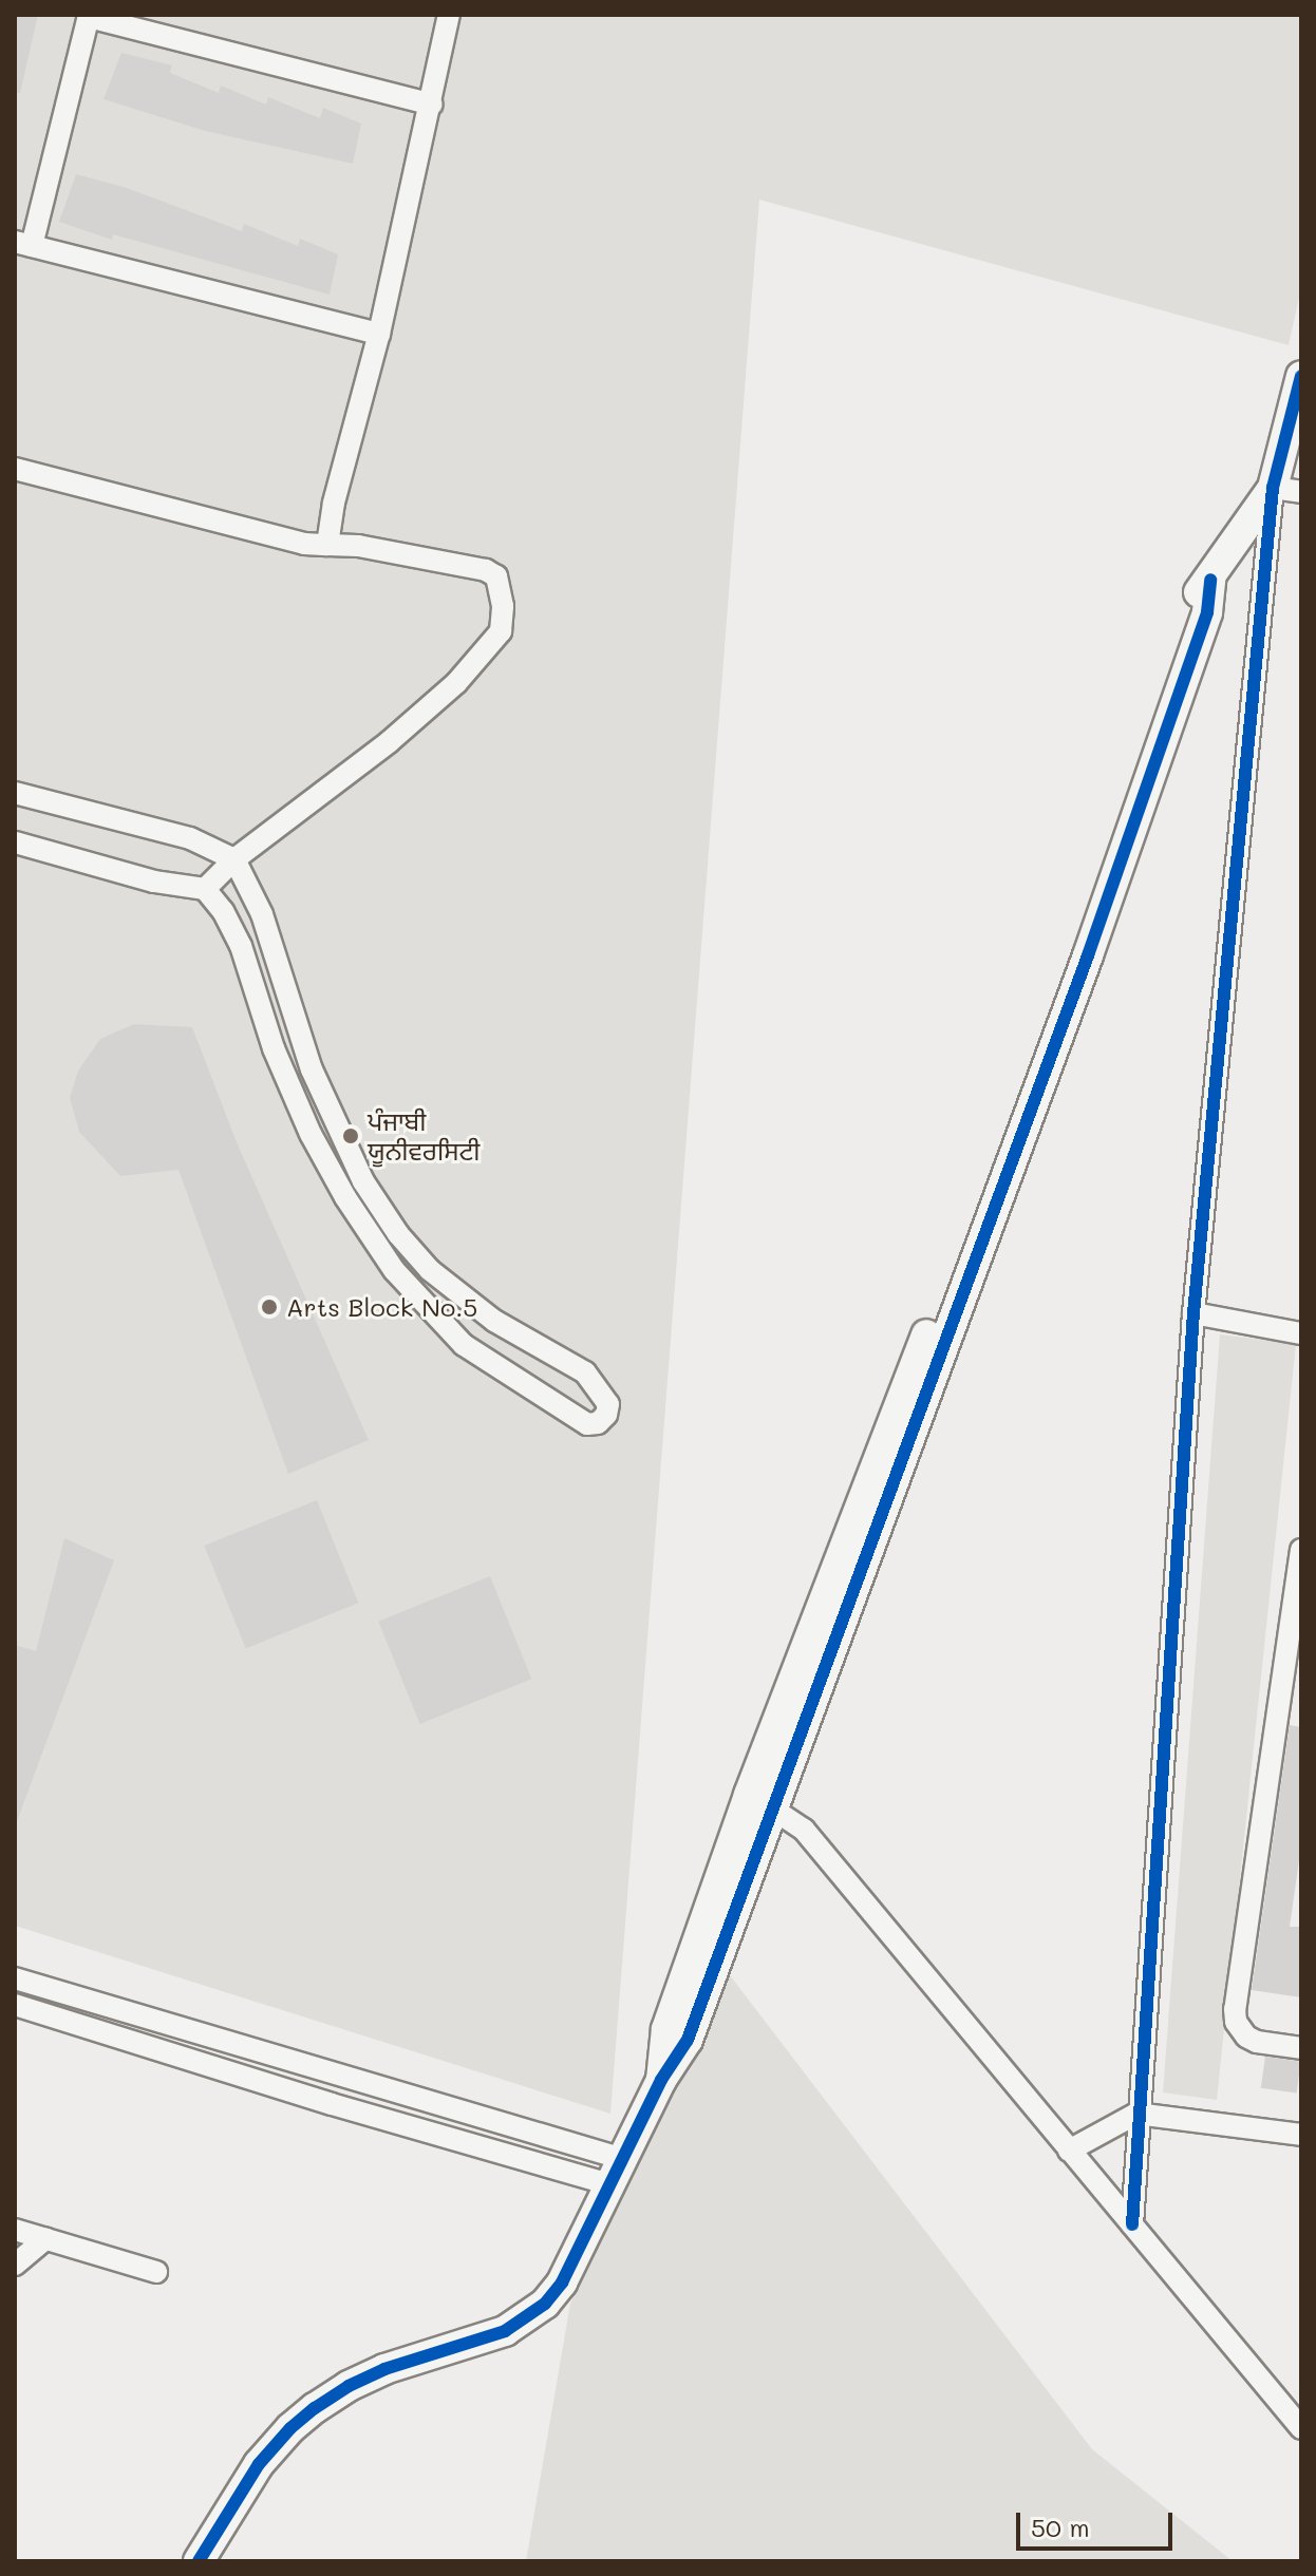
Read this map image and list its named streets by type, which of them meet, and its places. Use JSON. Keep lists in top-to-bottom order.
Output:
{
  "places": ["ਪੰਜਾਬੀ ਯੂਨੀਵਰਸਿਟੀ", "Arts Block No.5"],
  "scale_bar": "50 m"
}
